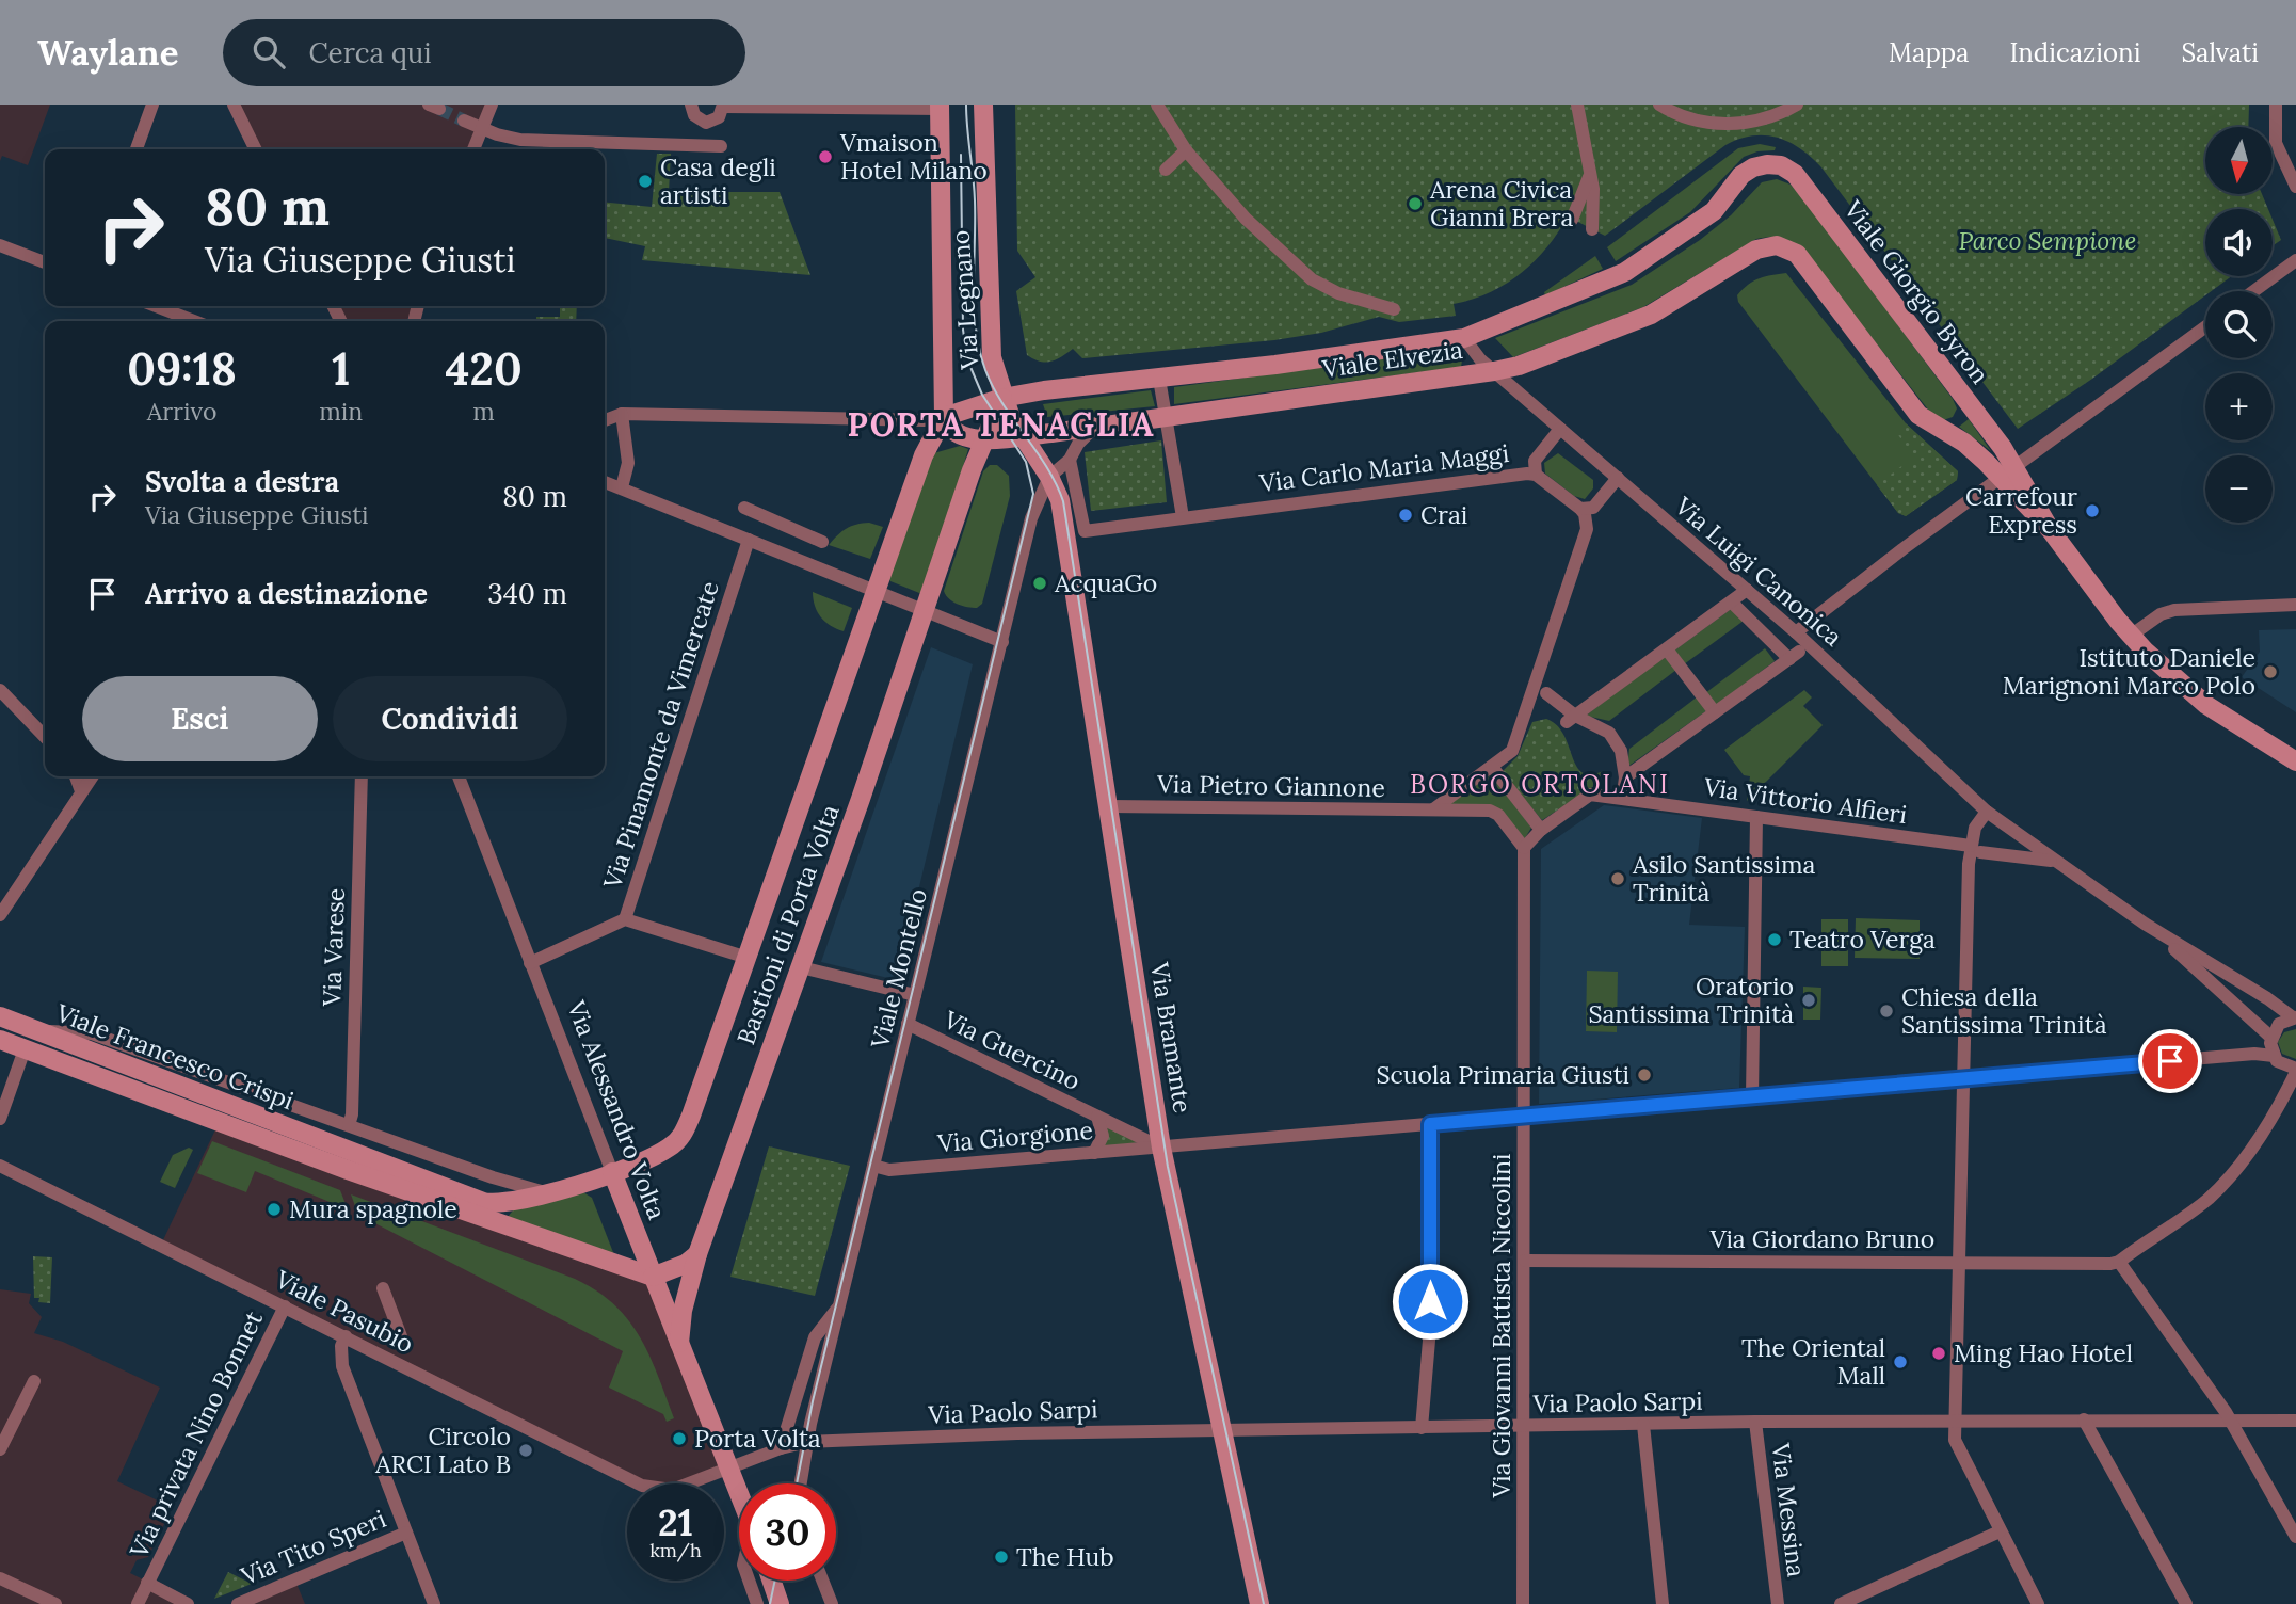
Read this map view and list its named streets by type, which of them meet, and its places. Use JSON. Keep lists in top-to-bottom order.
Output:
{
  "streets": {
    "main road": [
      "Viale Giorgio Byron",
      "Via Legnano",
      "Viale Elvezia",
      "Bastioni di Porta Volta",
      "Via Bramante",
      "Viale Francesco Crispi",
      "Via Alessandro Volta"
    ],
    "street": [
      "Via Carlo Maria Maggi",
      "Via Luigi Canonica",
      "Via Pinamonte da Vimercate",
      "Via Pietro Giannone",
      "Via Vittorio Alfieri",
      "Via Varese",
      "Viale Montello",
      "Via Guercino",
      "Via Giorgione",
      "Via Giordano Bruno",
      "Viale Pasubio",
      "Via Giovanni Battista Niccolini",
      "Via Paolo Sarpi",
      "Via privata Nino Bonnet",
      "Via Messina",
      "Via Tito Speri"
    ]
  },
  "crossings": [
    ["Viale Giorgio Byron", "Viale Elvezia"],
    ["Via Legnano", "Viale Elvezia"],
    ["Via Legnano", "Bastioni di Porta Volta"],
    ["Via Legnano", "Viale Montello"],
    ["Via Legnano", "Via Bramante"],
    ["Viale Elvezia", "Via Luigi Canonica"],
    ["Viale Elvezia", "Bastioni di Porta Volta"],
    ["Via Carlo Maria Maggi", "Via Luigi Canonica"],
    ["Via Luigi Canonica", "Via Vittorio Alfieri"],
    ["Via Pietro Giannone", "Via Bramante"],
    ["Via Pietro Giannone", "Via Giovanni Battista Niccolini"],
    ["Bastioni di Porta Volta", "Viale Francesco Crispi"],
    ["Bastioni di Porta Volta", "Via Alessandro Volta"],
    ["Via Varese", "Viale Francesco Crispi"],
    ["Viale Montello", "Via Bramante"],
    ["Viale Montello", "Via Guercino"],
    ["Viale Montello", "Via Giorgione"],
    ["Viale Montello", "Via Paolo Sarpi"],
    ["Via Bramante", "Via Guercino"],
    ["Via Bramante", "Via Giorgione"],
    ["Via Bramante", "Via Paolo Sarpi"],
    ["Via Guercino", "Via Giorgione"],
    ["Viale Francesco Crispi", "Via Alessandro Volta"],
    ["Via Alessandro Volta", "Via Paolo Sarpi"],
    ["Via Giorgione", "Via Giovanni Battista Niccolini"],
    ["Via Giordano Bruno", "Via Giovanni Battista Niccolini"],
    ["Viale Pasubio", "Via privata Nino Bonnet"],
    ["Via Giovanni Battista Niccolini", "Via Paolo Sarpi"],
    ["Via Paolo Sarpi", "Via Messina"]
  ],
  "districts": ["PORTA TENAGLIA", "BORGO ORTOLANI"],
  "parks": ["Parco Sempione"],
  "places": [
    "Vmaison Hotel Milano",
    "Casa degli artisti",
    "Arena Civica Gianni Brera",
    "Carrefour Express",
    "Crai",
    "AcquaGo",
    "Istituto Daniele Marignoni Marco Polo",
    "Asilo Santissima Trinità",
    "Teatro Verga",
    "Oratorio Santissima Trinità",
    "Chiesa della Santissima Trinità",
    "Scuola Primaria Giusti",
    "Mura spagnole",
    "Ming Hao Hotel",
    "The Oriental Mall",
    "Porta Volta",
    "Circolo ARCI Lato B",
    "The Hub"
  ],
  "north": "bottom",
  "page": {
    "header": "Waylane",
    "search": "Cerca qui",
    "nav": ["Mappa", "Indicazioni", "Salvati"],
    "map_buttons": ["+", "−"],
    "turn": ["80 m", "Via Giuseppe Giusti"],
    "eta": [
      "09:18",
      "Arrivo",
      "1",
      "min",
      "420",
      "m"
    ],
    "list": [
      {
        "name": "Svolta a destra",
        "note": "Via Giuseppe Giusti",
        "value": "80 m"
      },
      {
        "name": "Arrivo a destinazione",
        "value": "340 m"
      }
    ],
    "buttons": ["Esci", "Condividi"],
    "speed": "21 km/h",
    "limit": "30"
  }
}
